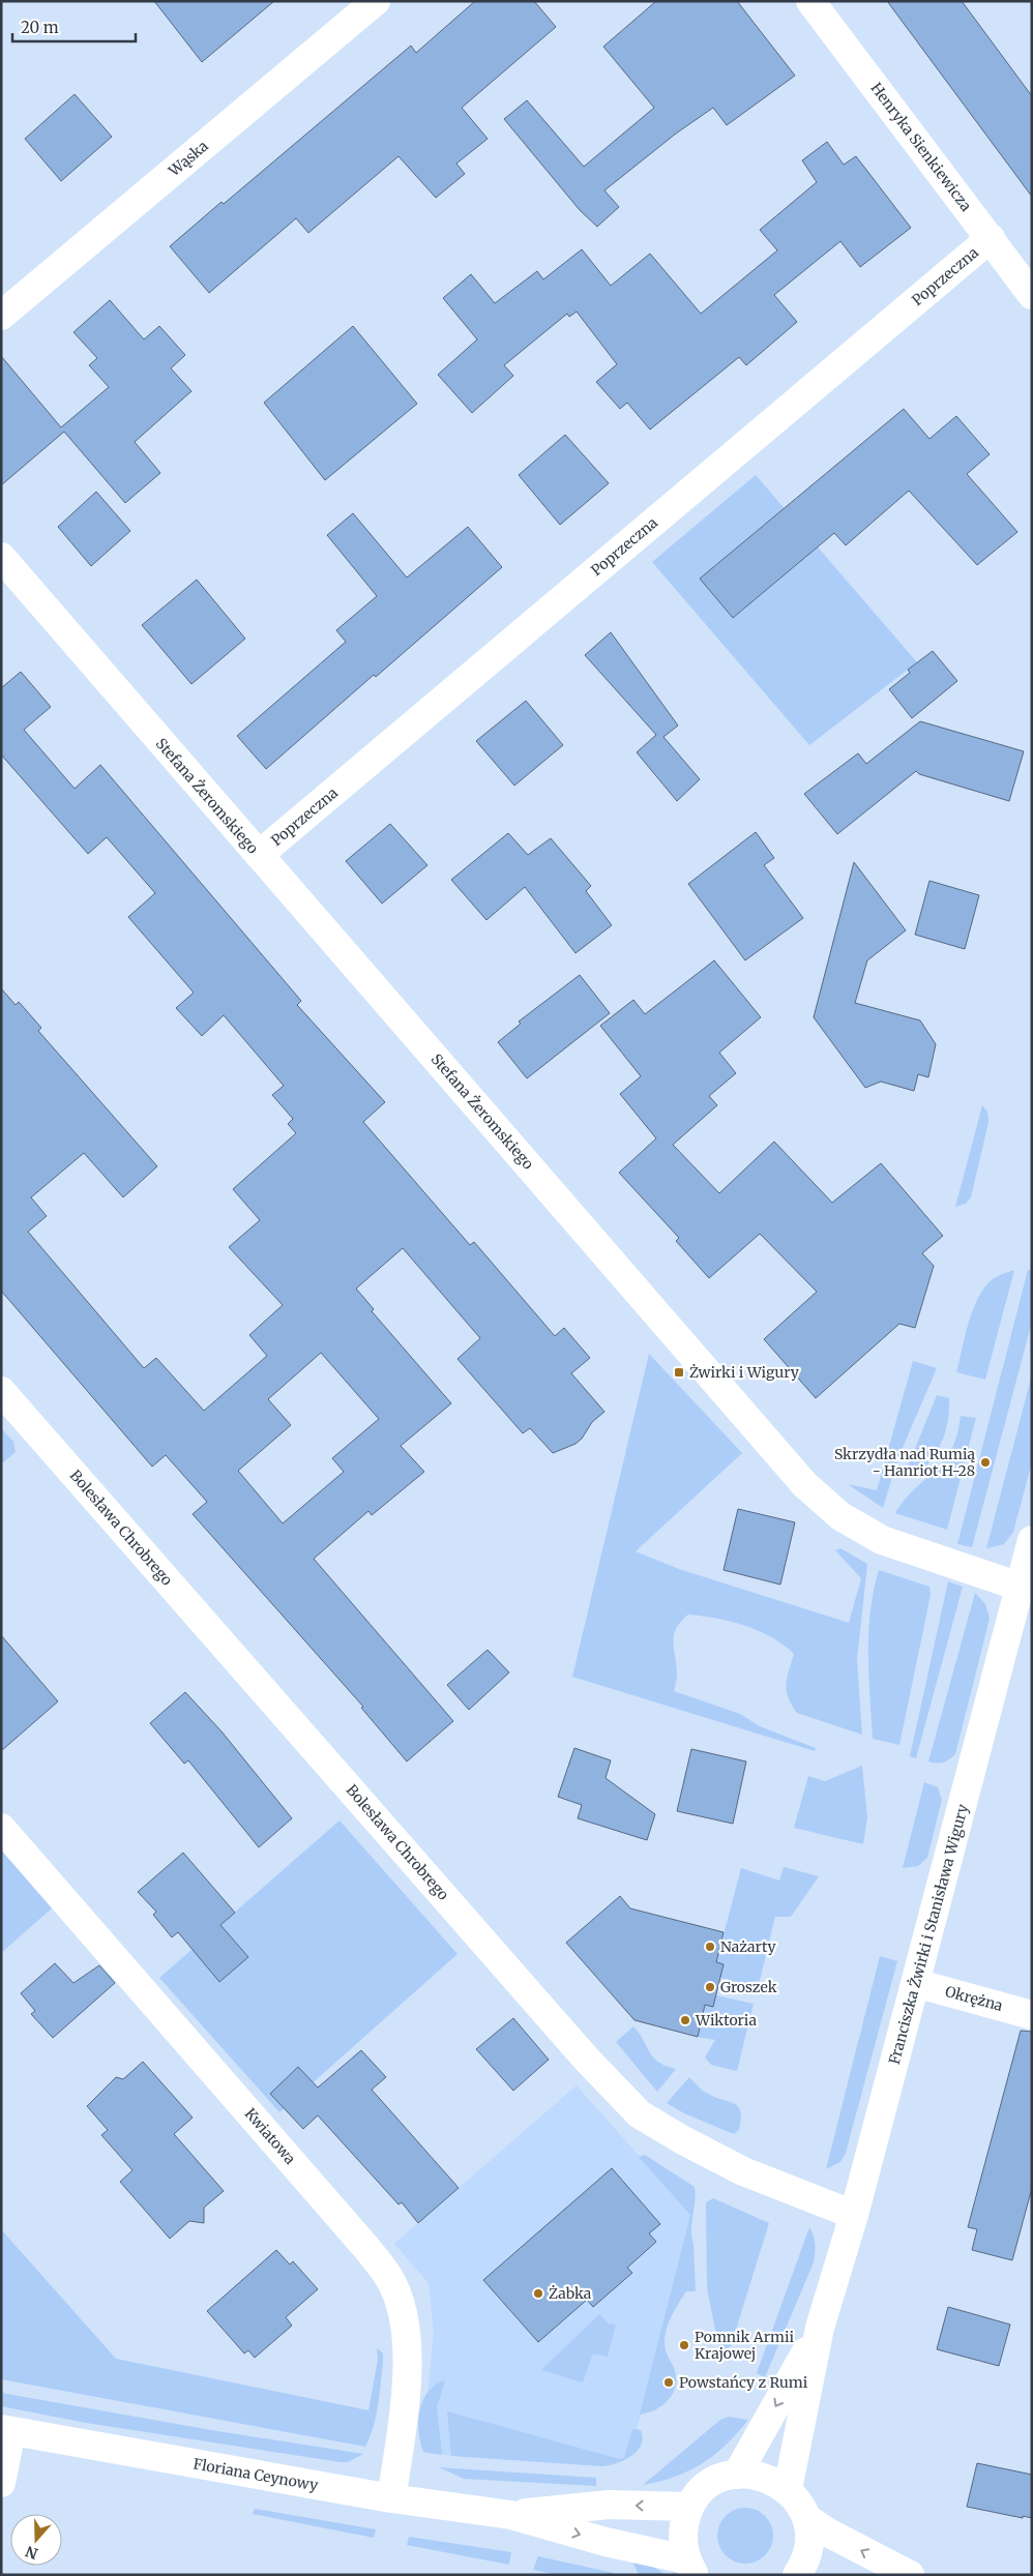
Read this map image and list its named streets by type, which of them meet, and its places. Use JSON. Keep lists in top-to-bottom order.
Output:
{
  "streets": {
    "street": [
      "Henryka Sienkiewicza",
      "Wąska",
      "Poprzeczna",
      "Stefana Żeromskiego",
      "Bolesława Chrobrego",
      "Franciszka Żwirki i Stanisława Wigury",
      "Okrężna",
      "Kwiatowa",
      "Floriana Ceynowy"
    ]
  },
  "crossings": [
    ["Henryka Sienkiewicza", "Poprzeczna"],
    ["Poprzeczna", "Stefana Żeromskiego"],
    ["Stefana Żeromskiego", "Franciszka Żwirki i Stanisława Wigury"],
    ["Bolesława Chrobrego", "Franciszka Żwirki i Stanisława Wigury"],
    ["Franciszka Żwirki i Stanisława Wigury", "Okrężna"],
    ["Kwiatowa", "Floriana Ceynowy"]
  ],
  "places": {
    "transit": ["Żwirki i Wigury"],
    "other": [
      "Skrzydła nad Rumią - Hanriot H-28",
      "Nażarty",
      "Groszek",
      "Wiktoria",
      "Żabka",
      "Pomnik Armii Krajowej",
      "Powstańcy z Rumi"
    ]
  },
  "scale_bar": "20 m",
  "north": "bottom"
}
